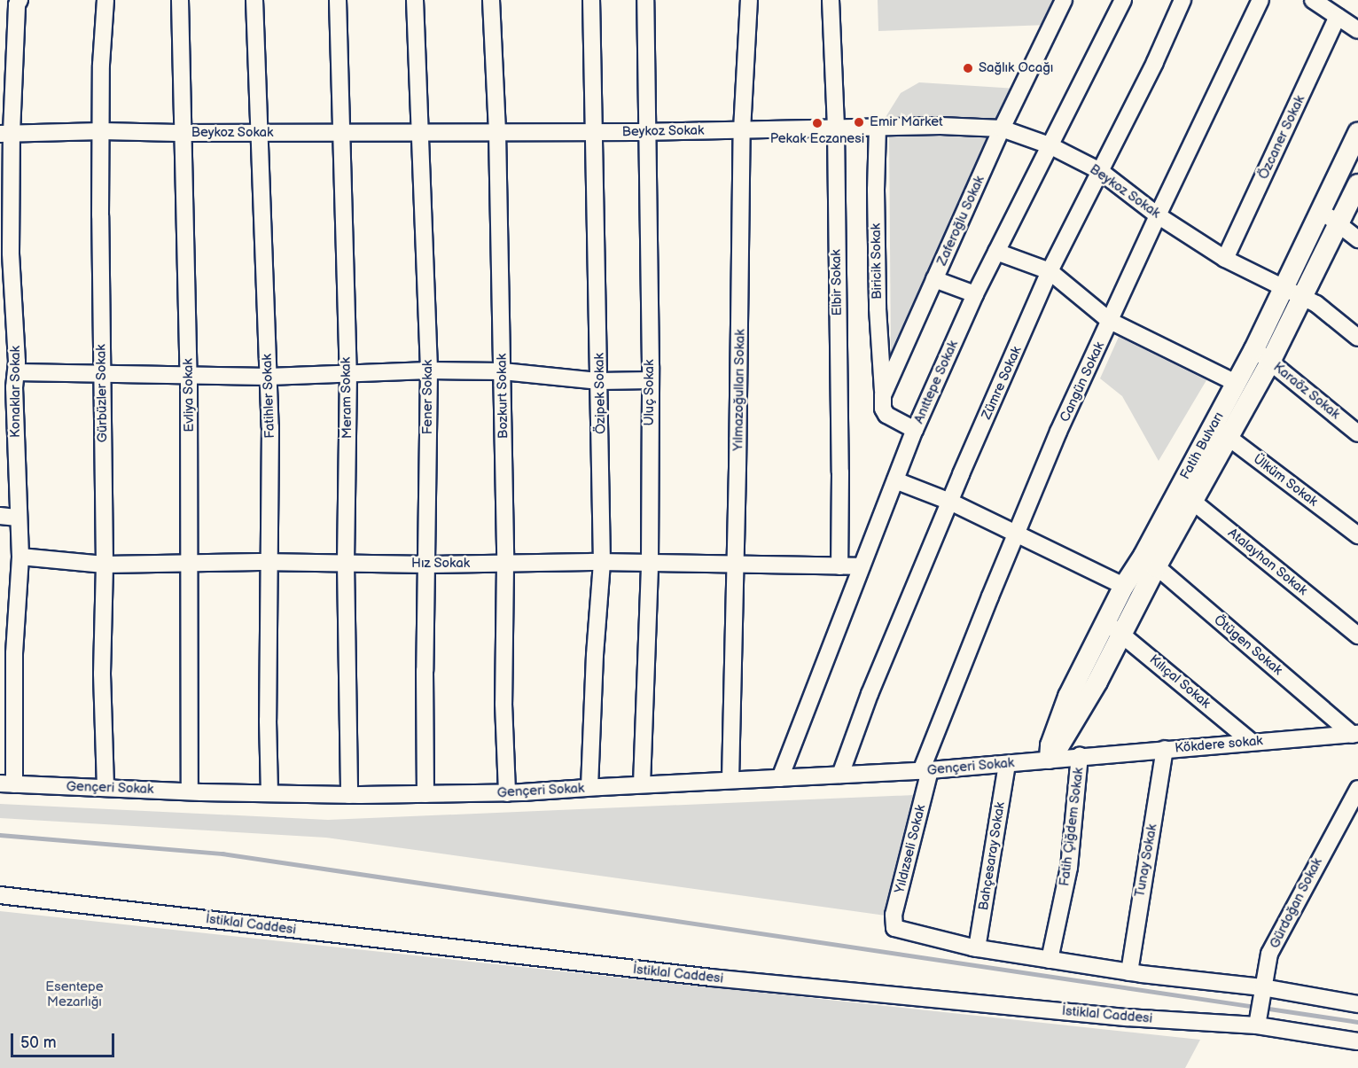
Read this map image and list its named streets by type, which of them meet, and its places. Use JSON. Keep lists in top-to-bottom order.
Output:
{
  "streets": {
    "main road": ["Fatih Bulvarı"],
    "street": [
      "Beykoz Sokak",
      "Özcaner Sokak",
      "Zaferoğlu Sokak",
      "Biricik Sokak",
      "Elbir Sokak",
      "Anıttepe Sokak",
      "Cangün Sokak",
      "Zümre Sokak",
      "Yılmazoğulları Sokak",
      "Karaöz Sokak",
      "Konaklar Sokak",
      "Uluç Sokak",
      "Gürbüzler Sokak",
      "Özipek Sokak",
      "Evliya Sokak",
      "Fatihler Sokak",
      "Bozkurt Sokak",
      "Fener Sokak",
      "Meram Sokak",
      "Ülküm Sokak",
      "Atalayhan Sokak",
      "Hız Sokak",
      "Ötügen Sokak",
      "Kılıçal Sokak",
      "Kökdere sokak",
      "Gençeri Sokak",
      "Fatih Çiğdem Sokak",
      "Yıldızseli Sokak",
      "Bahçesaray Sokak",
      "Tunay Sokak",
      "Gürdoğan Sokak",
      "İstiklal Caddesi"
    ]
  },
  "crossings": [
    ["Beykoz Sokak", "Özcaner Sokak"],
    ["Beykoz Sokak", "Zaferoğlu Sokak"],
    ["Beykoz Sokak", "Biricik Sokak"],
    ["Beykoz Sokak", "Elbir Sokak"],
    ["Beykoz Sokak", "Anıttepe Sokak"],
    ["Beykoz Sokak", "Cangün Sokak"],
    ["Beykoz Sokak", "Zümre Sokak"],
    ["Beykoz Sokak", "Yılmazoğulları Sokak"],
    ["Beykoz Sokak", "Konaklar Sokak"],
    ["Beykoz Sokak", "Uluç Sokak"],
    ["Beykoz Sokak", "Gürbüzler Sokak"],
    ["Beykoz Sokak", "Özipek Sokak"],
    ["Beykoz Sokak", "Evliya Sokak"],
    ["Beykoz Sokak", "Fatihler Sokak"],
    ["Beykoz Sokak", "Bozkurt Sokak"],
    ["Beykoz Sokak", "Fener Sokak"],
    ["Beykoz Sokak", "Meram Sokak"],
    ["Beykoz Sokak", "Fatih Bulvarı"],
    ["Zaferoğlu Sokak", "Biricik Sokak"],
    ["Elbir Sokak", "Hız Sokak"],
    ["Anıttepe Sokak", "Hız Sokak"],
    ["Anıttepe Sokak", "Gençeri Sokak"],
    ["Cangün Sokak", "Gençeri Sokak"],
    ["Cangün Sokak", "Yıldızseli Sokak"],
    ["Zümre Sokak", "Gençeri Sokak"],
    ["Yılmazoğulları Sokak", "Hız Sokak"],
    ["Yılmazoğulları Sokak", "Gençeri Sokak"],
    ["Karaöz Sokak", "Fatih Bulvarı"],
    ["Konaklar Sokak", "Hız Sokak"],
    ["Konaklar Sokak", "Gençeri Sokak"],
    ["Uluç Sokak", "Hız Sokak"],
    ["Uluç Sokak", "Gençeri Sokak"],
    ["Gürbüzler Sokak", "Hız Sokak"],
    ["Gürbüzler Sokak", "Gençeri Sokak"],
    ["Özipek Sokak", "Hız Sokak"],
    ["Özipek Sokak", "Gençeri Sokak"],
    ["Evliya Sokak", "Hız Sokak"],
    ["Evliya Sokak", "Gençeri Sokak"],
    ["Fatihler Sokak", "Hız Sokak"],
    ["Fatihler Sokak", "Gençeri Sokak"],
    ["Bozkurt Sokak", "Hız Sokak"],
    ["Bozkurt Sokak", "Gençeri Sokak"],
    ["Fener Sokak", "Hız Sokak"],
    ["Fener Sokak", "Gençeri Sokak"],
    ["Meram Sokak", "Hız Sokak"],
    ["Meram Sokak", "Gençeri Sokak"],
    ["Fatih Bulvarı", "Ülküm Sokak"],
    ["Ötügen Sokak", "Kökdere sokak"],
    ["Kılıçal Sokak", "Kökdere sokak"],
    ["Kökdere sokak", "Gençeri Sokak"],
    ["Kökdere sokak", "Fatih Çiğdem Sokak"],
    ["Kökdere sokak", "Tunay Sokak"],
    ["Gençeri Sokak", "Fatih Çiğdem Sokak"],
    ["Gençeri Sokak", "Yıldızseli Sokak"],
    ["Gençeri Sokak", "Bahçesaray Sokak"],
    ["Yıldızseli Sokak", "Bahçesaray Sokak"],
    ["Gürdoğan Sokak", "İstiklal Caddesi"]
  ],
  "parks": ["Esentepe Mezarlığı"],
  "places": ["Sağlık Ocağı", "Emir Market", "Pekak Eczanesi"],
  "scale_bar": "50 m"
}
